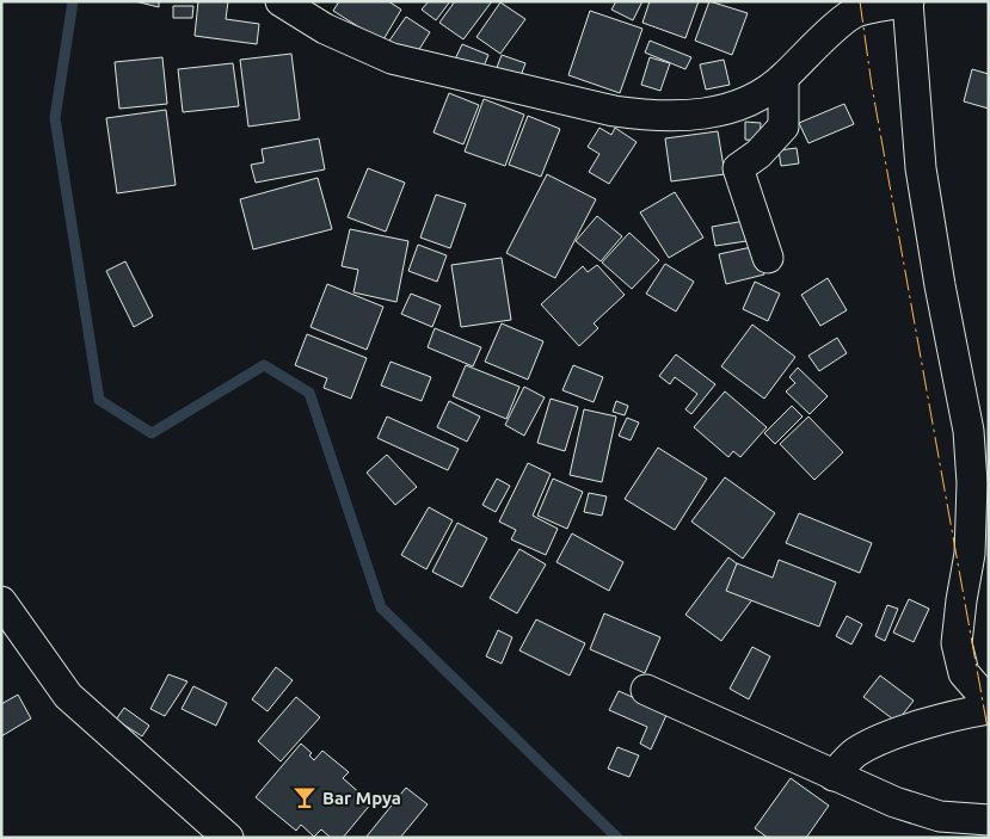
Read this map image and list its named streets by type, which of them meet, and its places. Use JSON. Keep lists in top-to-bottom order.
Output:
{
  "places": {
    "bar": ["Bar Mpya"]
  }
}
